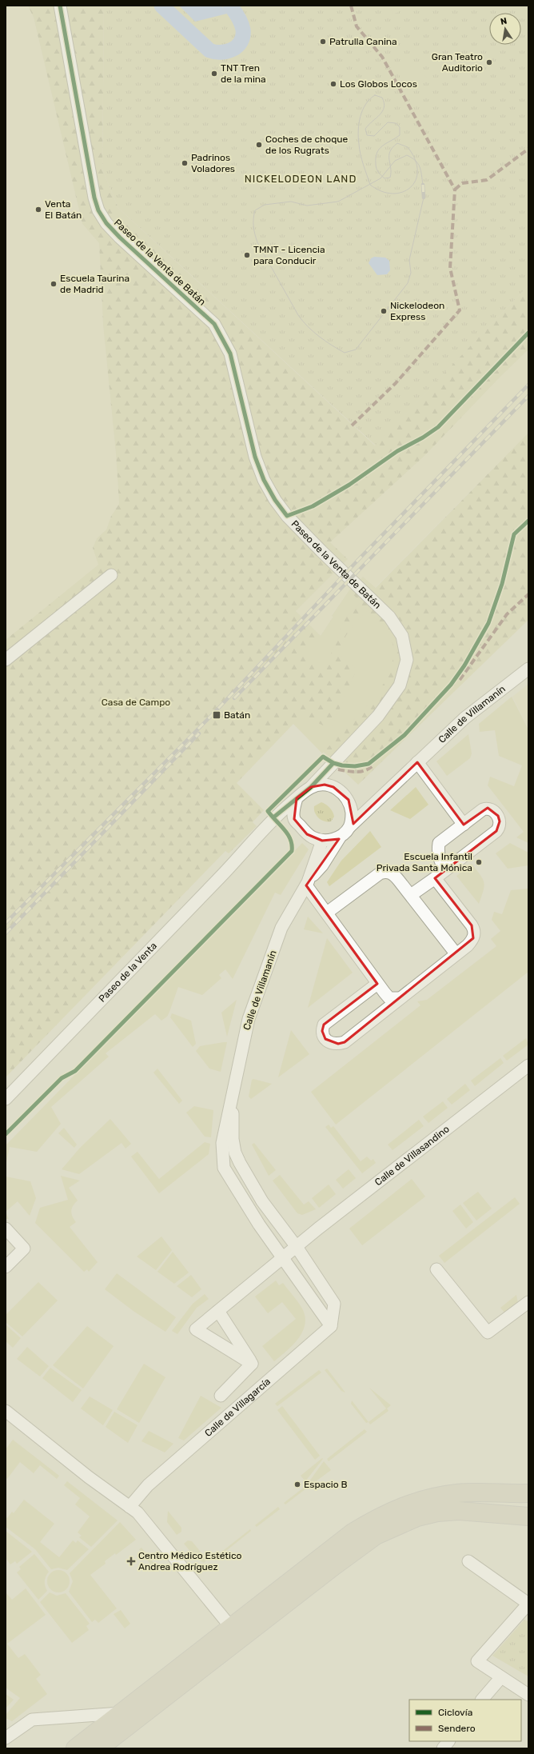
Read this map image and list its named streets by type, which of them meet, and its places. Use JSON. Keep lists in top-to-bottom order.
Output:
{
  "streets": {
    "street": [
      "Paseo de la Venta de Batán",
      "Calle de Villamanín",
      "Paseo de la Venta",
      "Calle de Villasandino",
      "Calle de Villagarcía"
    ]
  },
  "crossings": [
    ["Paseo de la Venta de Batán", "Calle de Villamanín"],
    ["Paseo de la Venta de Batán", "Paseo de la Venta"],
    ["Calle de Villamanín", "Paseo de la Venta"],
    ["Calle de Villamanín", "Calle de Villasandino"],
    ["Calle de Villamanín", "Calle de Villagarcía"]
  ],
  "districts": ["NICKELODEON LAND"],
  "parks": ["Casa de Campo"],
  "places": {
    "other": [
      "Patrulla Canina",
      "Gran Teatro Auditorio",
      "TNT Tren de la mina",
      "Los Globos Locos",
      "Coches de choque de los Rugrats",
      "Padrinos Voladores",
      "Venta El Batán",
      "TMNT - Licencia para Conducir",
      "Escuela Taurina de Madrid",
      "Nickelodeon Express",
      "Escuela Infantil Privada Santa Mónica",
      "Espacio B"
    ],
    "transit": ["Batán"],
    "health": ["Centro Médico Estético Andrea Rodríguez"]
  },
  "legend": ["Ciclovía", "Sendero"],
  "north": "top"
}
